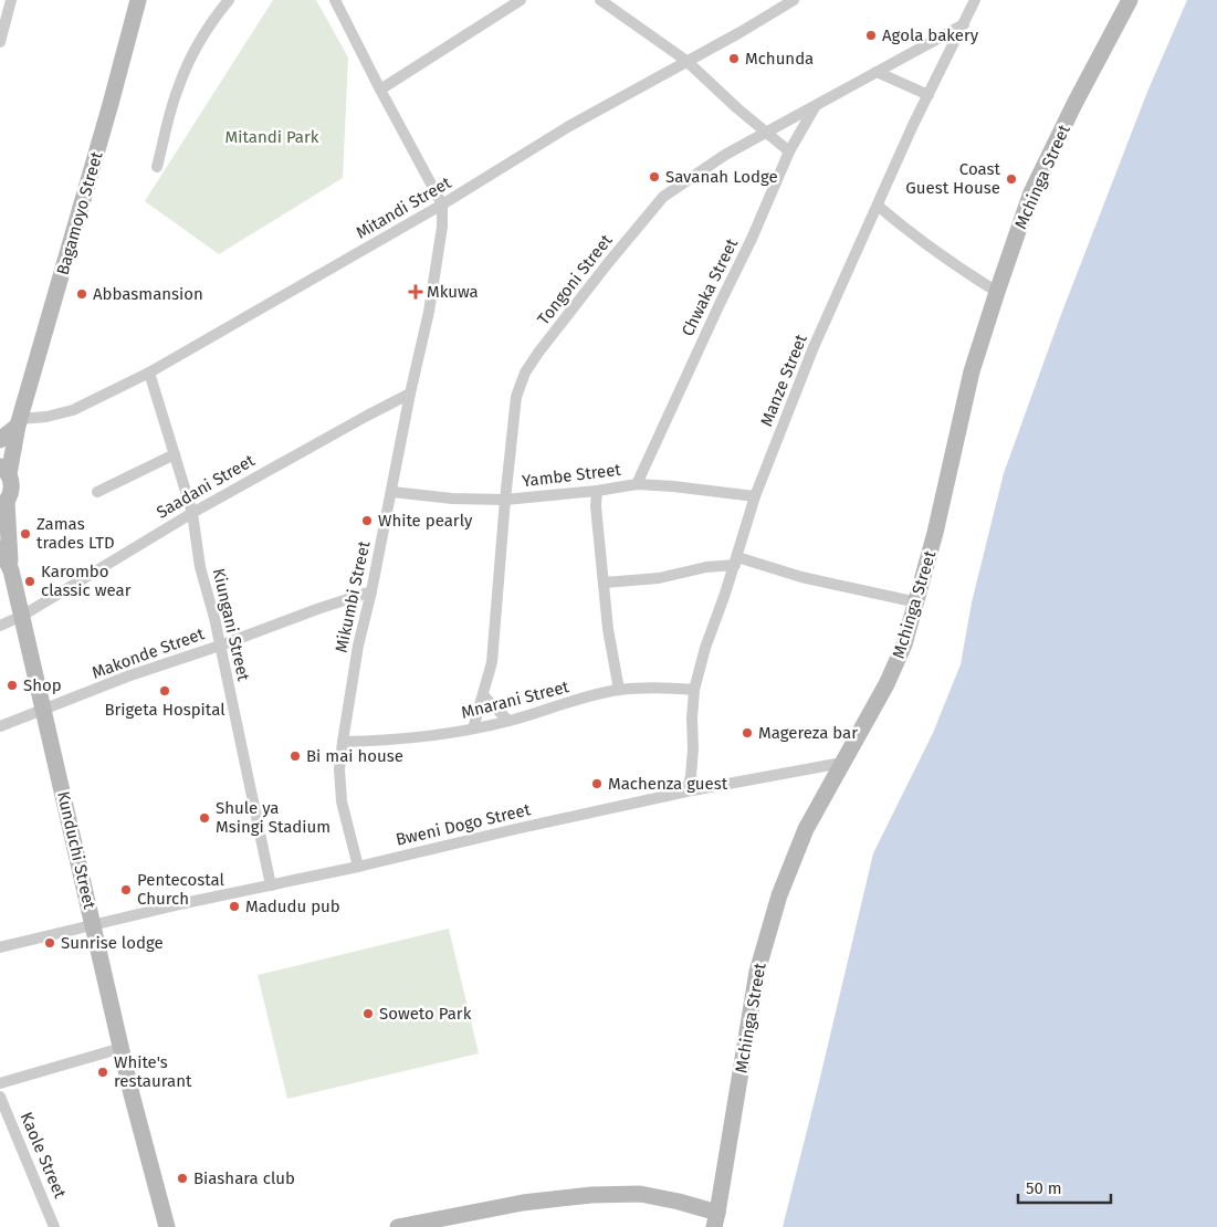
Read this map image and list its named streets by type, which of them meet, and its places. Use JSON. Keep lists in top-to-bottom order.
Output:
{
  "streets": {
    "main road": ["Mchinga Street", "Bagamoyo Street", "Kunduchi Street"],
    "street": [
      "Mitandi Street",
      "Tongoni Street",
      "Chwaka Street",
      "Manze Street",
      "Yambe Street",
      "Saadani Street",
      "Mikumbi Street",
      "Kiungani Street",
      "Makonde Street",
      "Mnarani Street",
      "Bweni Dogo Street",
      "Kaole Street"
    ]
  },
  "crossings": [
    ["Mchinga Street", "Bweni Dogo Street"],
    ["Mitandi Street", "Bagamoyo Street"],
    ["Mitandi Street", "Mikumbi Street"],
    ["Mitandi Street", "Kiungani Street"],
    ["Bagamoyo Street", "Kunduchi Street"],
    ["Tongoni Street", "Chwaka Street"],
    ["Tongoni Street", "Manze Street"],
    ["Tongoni Street", "Yambe Street"],
    ["Tongoni Street", "Mnarani Street"],
    ["Chwaka Street", "Yambe Street"],
    ["Manze Street", "Yambe Street"],
    ["Manze Street", "Mnarani Street"],
    ["Manze Street", "Bweni Dogo Street"],
    ["Yambe Street", "Mikumbi Street"],
    ["Saadani Street", "Mikumbi Street"],
    ["Saadani Street", "Kiungani Street"],
    ["Saadani Street", "Kunduchi Street"],
    ["Mikumbi Street", "Makonde Street"],
    ["Mikumbi Street", "Mnarani Street"],
    ["Mikumbi Street", "Bweni Dogo Street"],
    ["Kiungani Street", "Makonde Street"],
    ["Kiungani Street", "Bweni Dogo Street"],
    ["Makonde Street", "Kunduchi Street"],
    ["Bweni Dogo Street", "Kunduchi Street"]
  ],
  "parks": ["Mitandi Park"],
  "places": {
    "other": [
      "Agola bakery",
      "Mchunda",
      "Savanah Lodge",
      "Coast Guest House",
      "Abbasmansion",
      "White pearly",
      "Zamas trades LTD",
      "Karombo classic wear",
      "Shop",
      "Brigeta Hospital",
      "Magereza bar",
      "Bi mai house",
      "Machenza guest",
      "Shule ya Msingi Stadium",
      "Pentecostal Church",
      "Madudu pub",
      "Sunrise lodge",
      "Soweto Park",
      "White's restaurant",
      "Biashara club"
    ],
    "health": ["Mkuwa"]
  },
  "scale_bar": "50 m"
}
